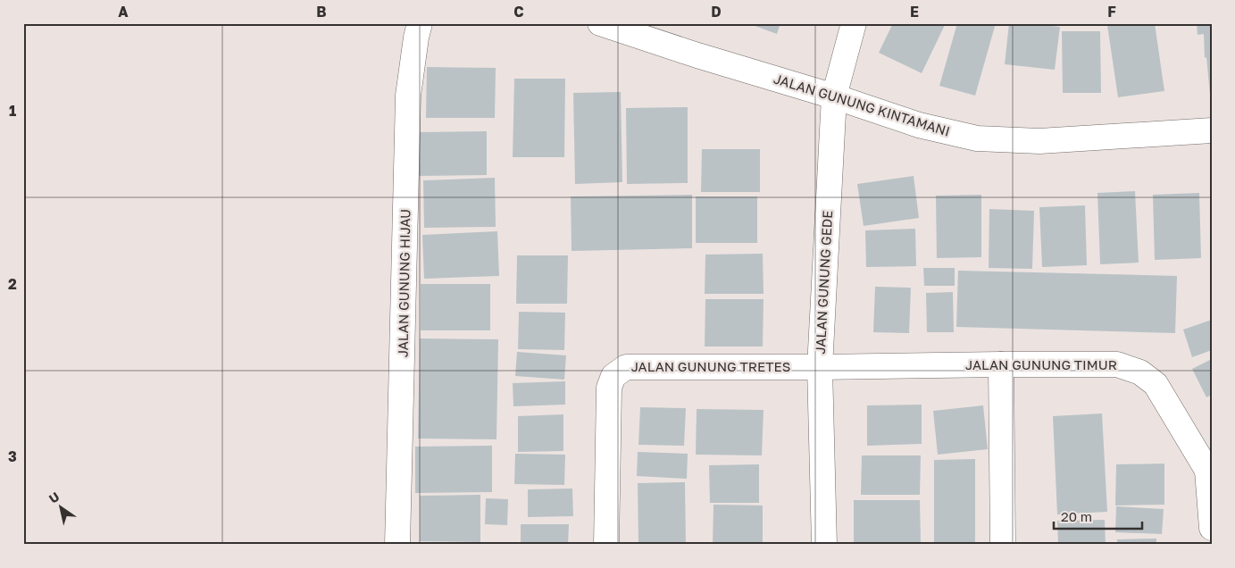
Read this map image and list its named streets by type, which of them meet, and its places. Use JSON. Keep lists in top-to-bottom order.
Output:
{
  "streets": {
    "street": [
      "JALAN GUNUNG KINTAMANI",
      "JALAN GUNUNG GEDE",
      "JALAN GUNUNG HIJAU",
      "JALAN GUNUNG TIMUR",
      "JALAN GUNUNG TRETES"
    ]
  },
  "crossings": [
    ["JALAN GUNUNG KINTAMANI", "JALAN GUNUNG GEDE"],
    ["JALAN GUNUNG GEDE", "JALAN GUNUNG TIMUR"],
    ["JALAN GUNUNG GEDE", "JALAN GUNUNG TRETES"],
    ["JALAN GUNUNG TIMUR", "JALAN GUNUNG TRETES"]
  ],
  "scale_bar": "20 m",
  "north": "top left",
  "grid": {
    "columns": [
      "A",
      "B",
      "C",
      "D",
      "E",
      "F"
    ],
    "rows": ["1", "2", "3"]
  }
}
